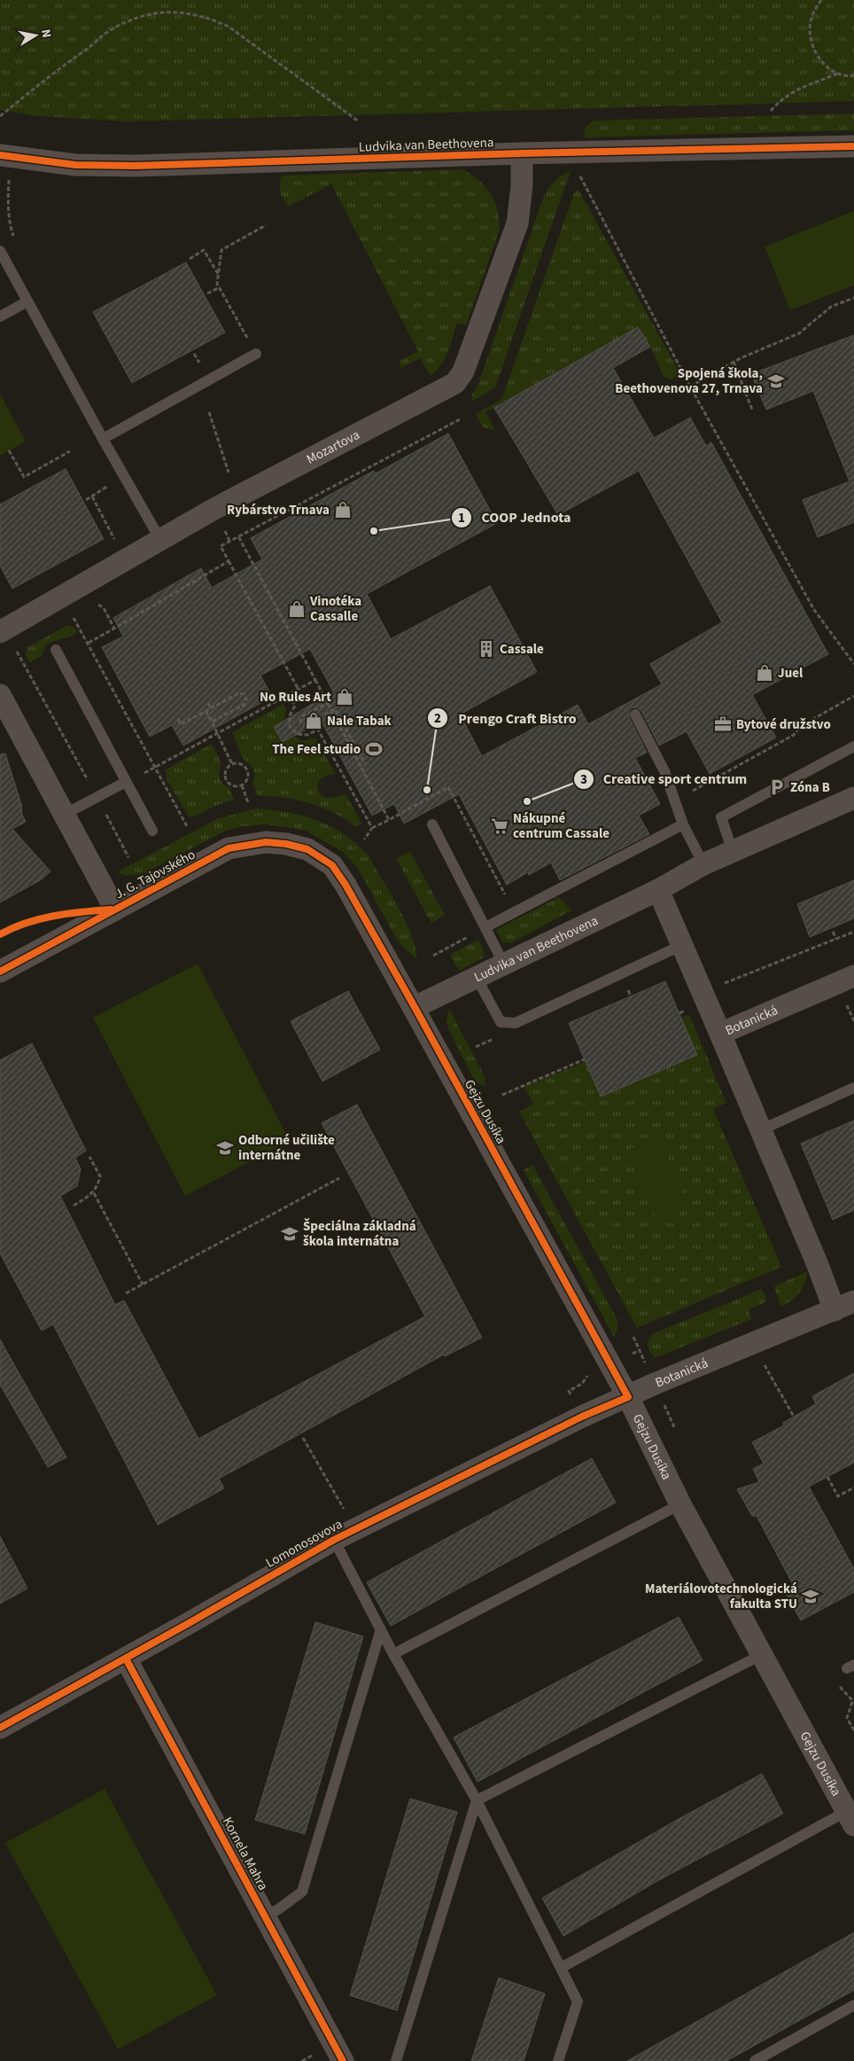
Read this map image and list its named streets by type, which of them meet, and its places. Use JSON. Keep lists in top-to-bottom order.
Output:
{
  "streets": {
    "street": [
      "Ludvika van Beethovena",
      "Mozartova",
      "J. G. Tajovského",
      "Botanická",
      "Gejzu Dusíka",
      "Lomonosovova",
      "Kornela Mahra"
    ]
  },
  "crossings": [
    ["Ludvika van Beethovena", "Mozartova"],
    ["Ludvika van Beethovena", "Gejzu Dusíka"],
    ["J. G. Tajovského", "Gejzu Dusíka"],
    ["Botanická", "Gejzu Dusíka"],
    ["Botanická", "Lomonosovova"],
    ["Gejzu Dusíka", "Lomonosovova"],
    ["Lomonosovova", "Kornela Mahra"]
  ],
  "places": {
    "school or university": [
      "Spojená škola, Beethovenova 27, Trnava",
      "Odborné učilište internátne",
      "Špeciálna základná škola internátna",
      "Materiálovotechnologická fakulta STU"
    ],
    "shop": [
      "Rybárstvo Trnava",
      "Vinotéka Cassalle",
      "Juel",
      "No Rules Art",
      "Nale Tabak"
    ],
    "other": ["COOP Jednota", "Prengo Craft Bistro", "Creative sport centrum"],
    "building": ["Cassale"],
    "office": ["Bytové družstvo"],
    "sports": ["The Feel studio"],
    "parking": ["Zóna B"],
    "supermarket": ["Nákupné centrum Cassale"]
  },
  "north": "right"
}
